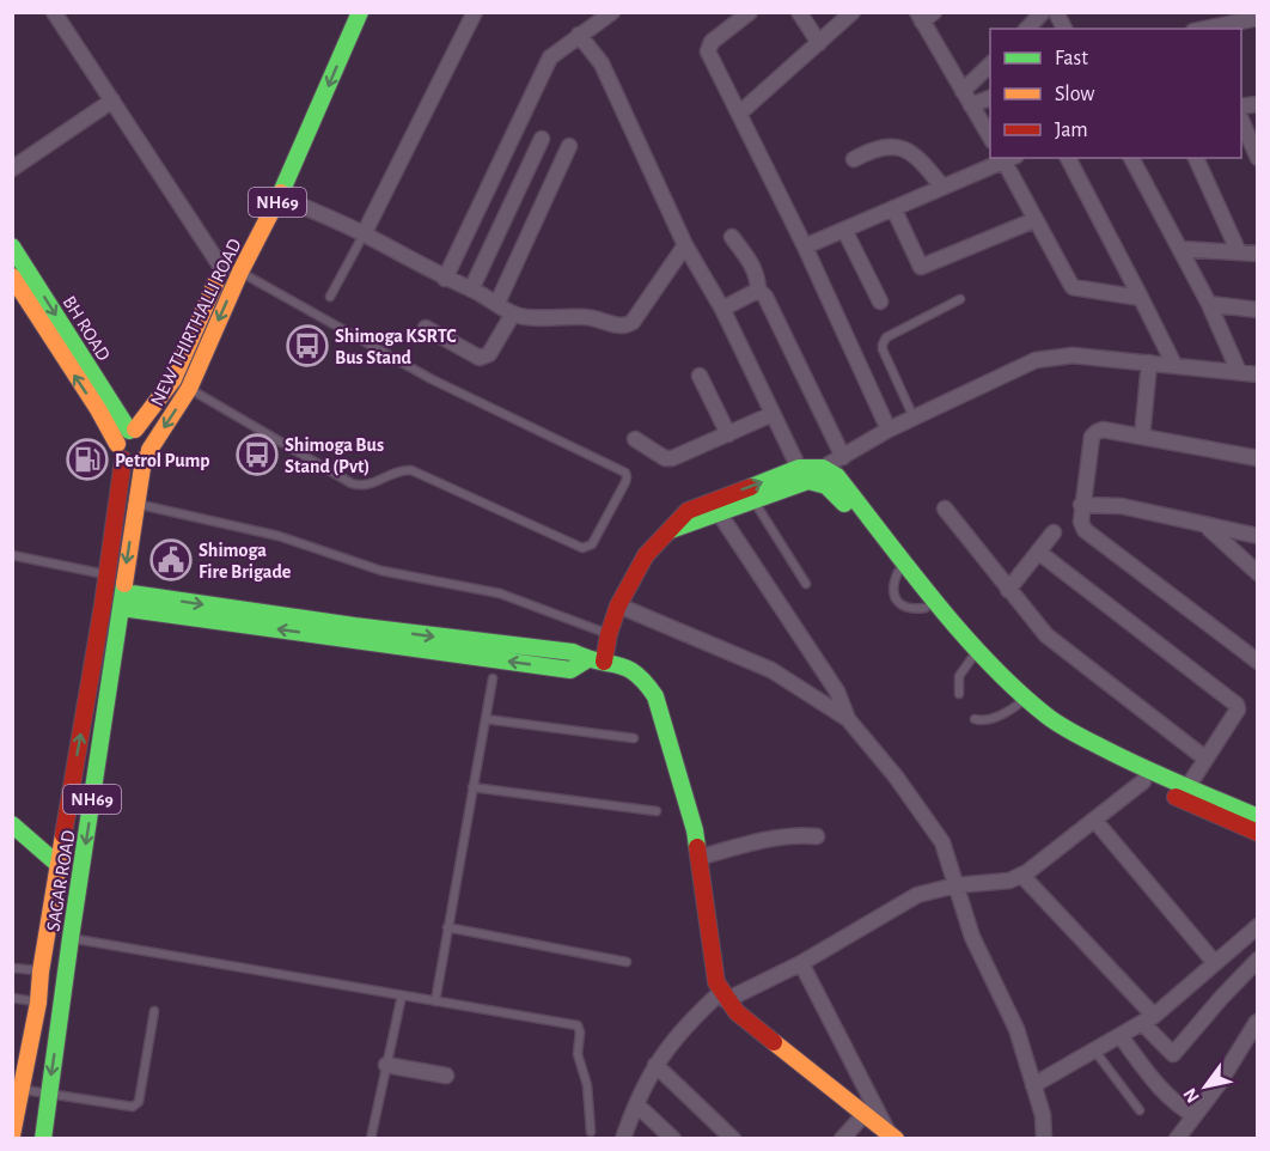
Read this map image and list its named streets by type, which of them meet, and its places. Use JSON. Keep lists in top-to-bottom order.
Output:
{
  "streets": {
    "main road": [
      "NH69",
      "NEW THIRTHALLI ROAD",
      "BH ROAD",
      "SAGAR ROAD"
    ]
  },
  "crossings": [
    ["NH69", "NEW THIRTHALLI ROAD"],
    ["NH69", "BH ROAD"],
    ["NH69", "SAGAR ROAD"],
    ["NEW THIRTHALLI ROAD", "BH ROAD"],
    ["NEW THIRTHALLI ROAD", "SAGAR ROAD"],
    ["BH ROAD", "SAGAR ROAD"]
  ],
  "places": {
    "bus stop": ["Shimoga KSRTC Bus Stand", "Shimoga Bus Stand (Pvt)"],
    "fuel station": ["Petrol Pump"],
    "public building": ["Shimoga Fire Brigade"]
  },
  "legend": ["Fast", "Slow", "Jam"],
  "north": "bottom left"
}
